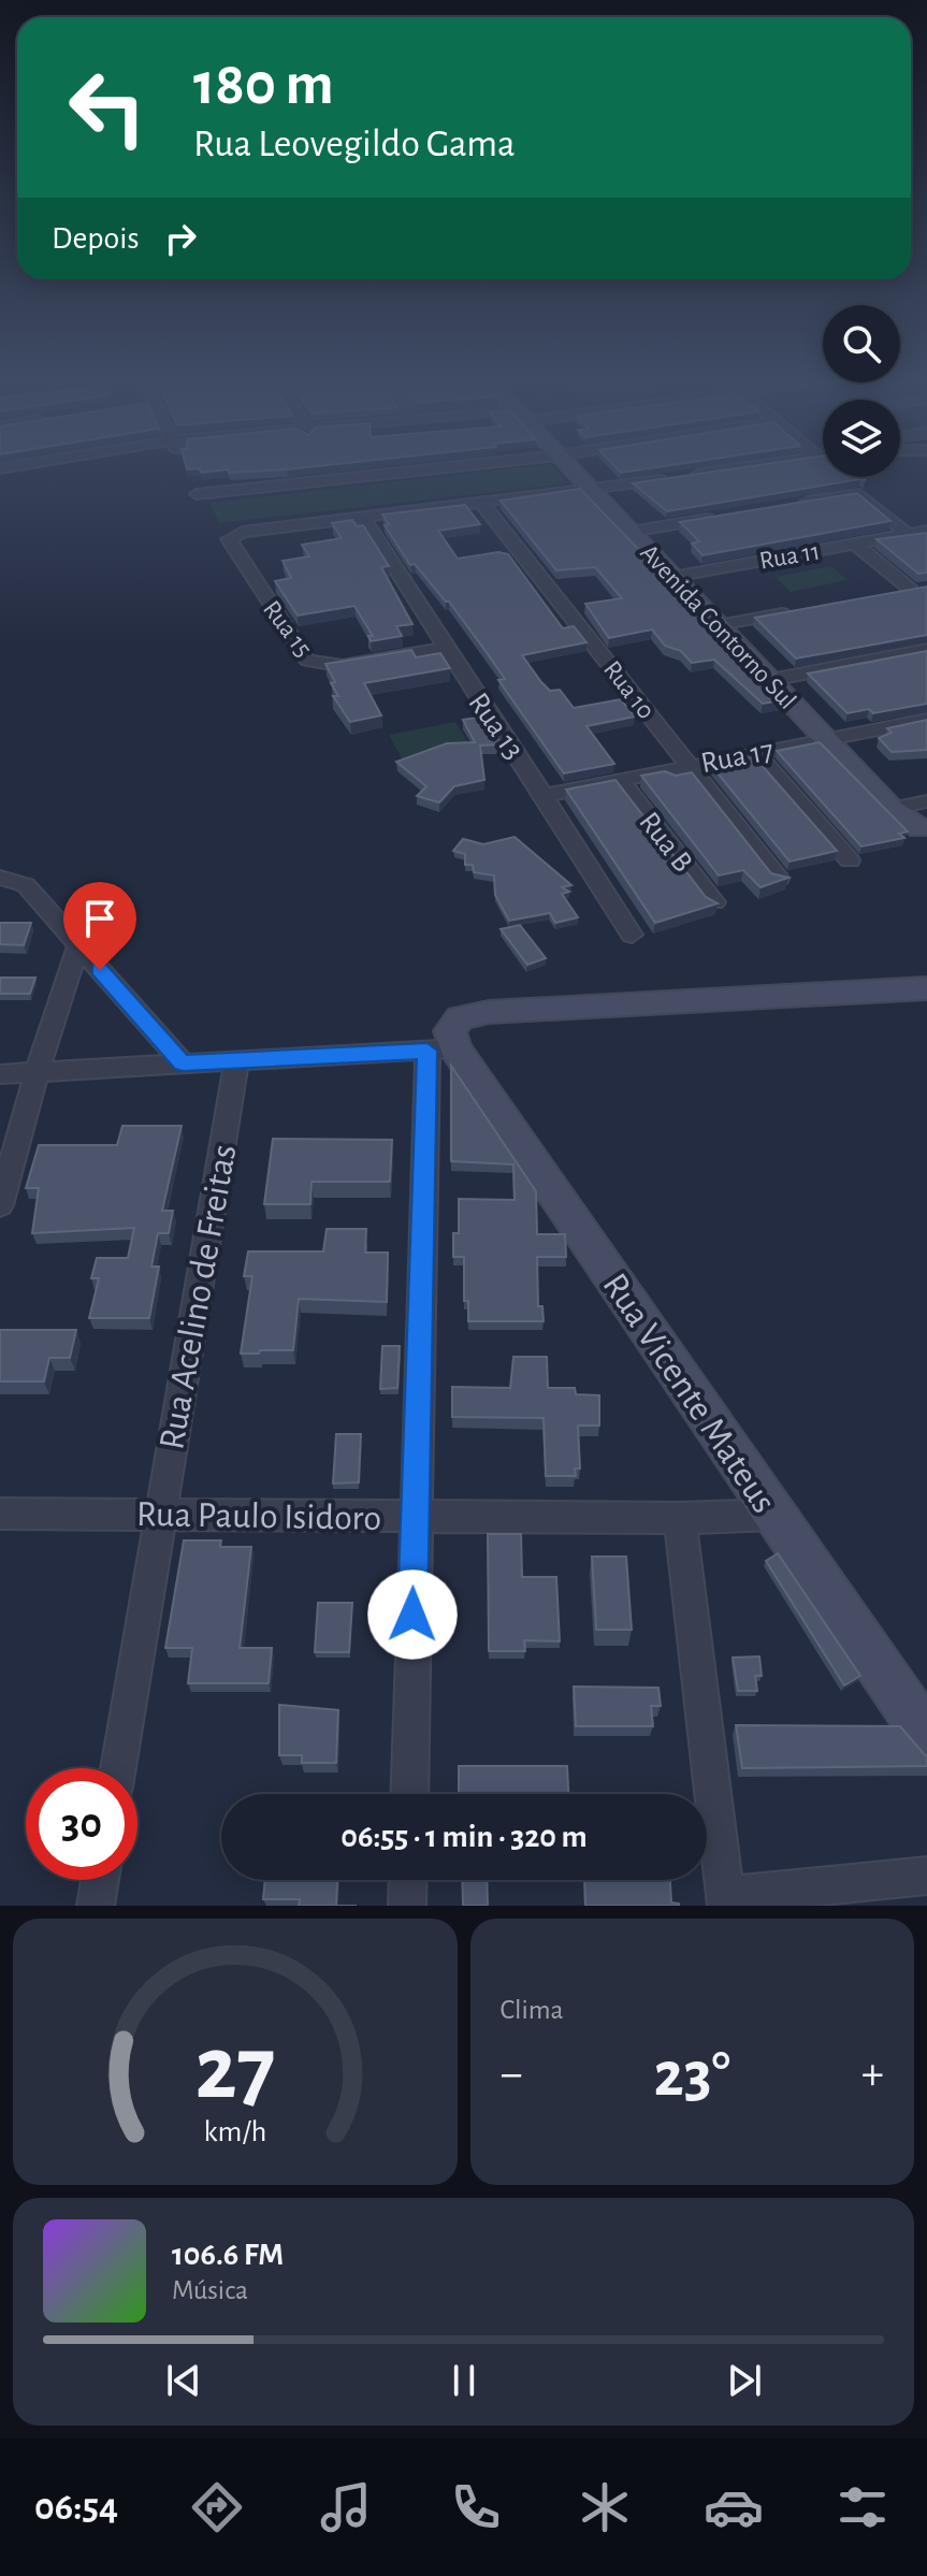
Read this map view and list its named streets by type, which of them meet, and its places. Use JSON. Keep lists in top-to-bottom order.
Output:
{
  "streets": {
    "street": [
      "Rua 11",
      "Avenida Contorno Sul",
      "Rua 15",
      "Rua 10",
      "Rua 13",
      "Rua 17",
      "Rua B",
      "Rua Acelino de Freitas",
      "Rua Vicente Mateus",
      "Rua Paulo Isidoro"
    ]
  },
  "crossings": [
    ["Rua 11", "Avenida Contorno Sul"],
    ["Avenida Contorno Sul", "Rua 17"],
    ["Rua 15", "Rua 13"],
    ["Rua 10", "Rua 17"],
    ["Rua 13", "Rua 17"],
    ["Rua 17", "Rua B"],
    ["Rua Acelino de Freitas", "Rua Paulo Isidoro"],
    ["Rua Vicente Mateus", "Rua Paulo Isidoro"]
  ],
  "page": {
    "turn": ["180 m", "Rua Leovegildo Gama"],
    "then": "Depois",
    "limit": "30",
    "trip": "06:55 · 1 min · 320 m",
    "tile": "Clima",
    "heat": ["−", "23°", "+"],
    "song": ["106.6 FM", "Música"],
    "tabs": "06:54",
    "gauge": ["27", "km/h"]
  }
}
